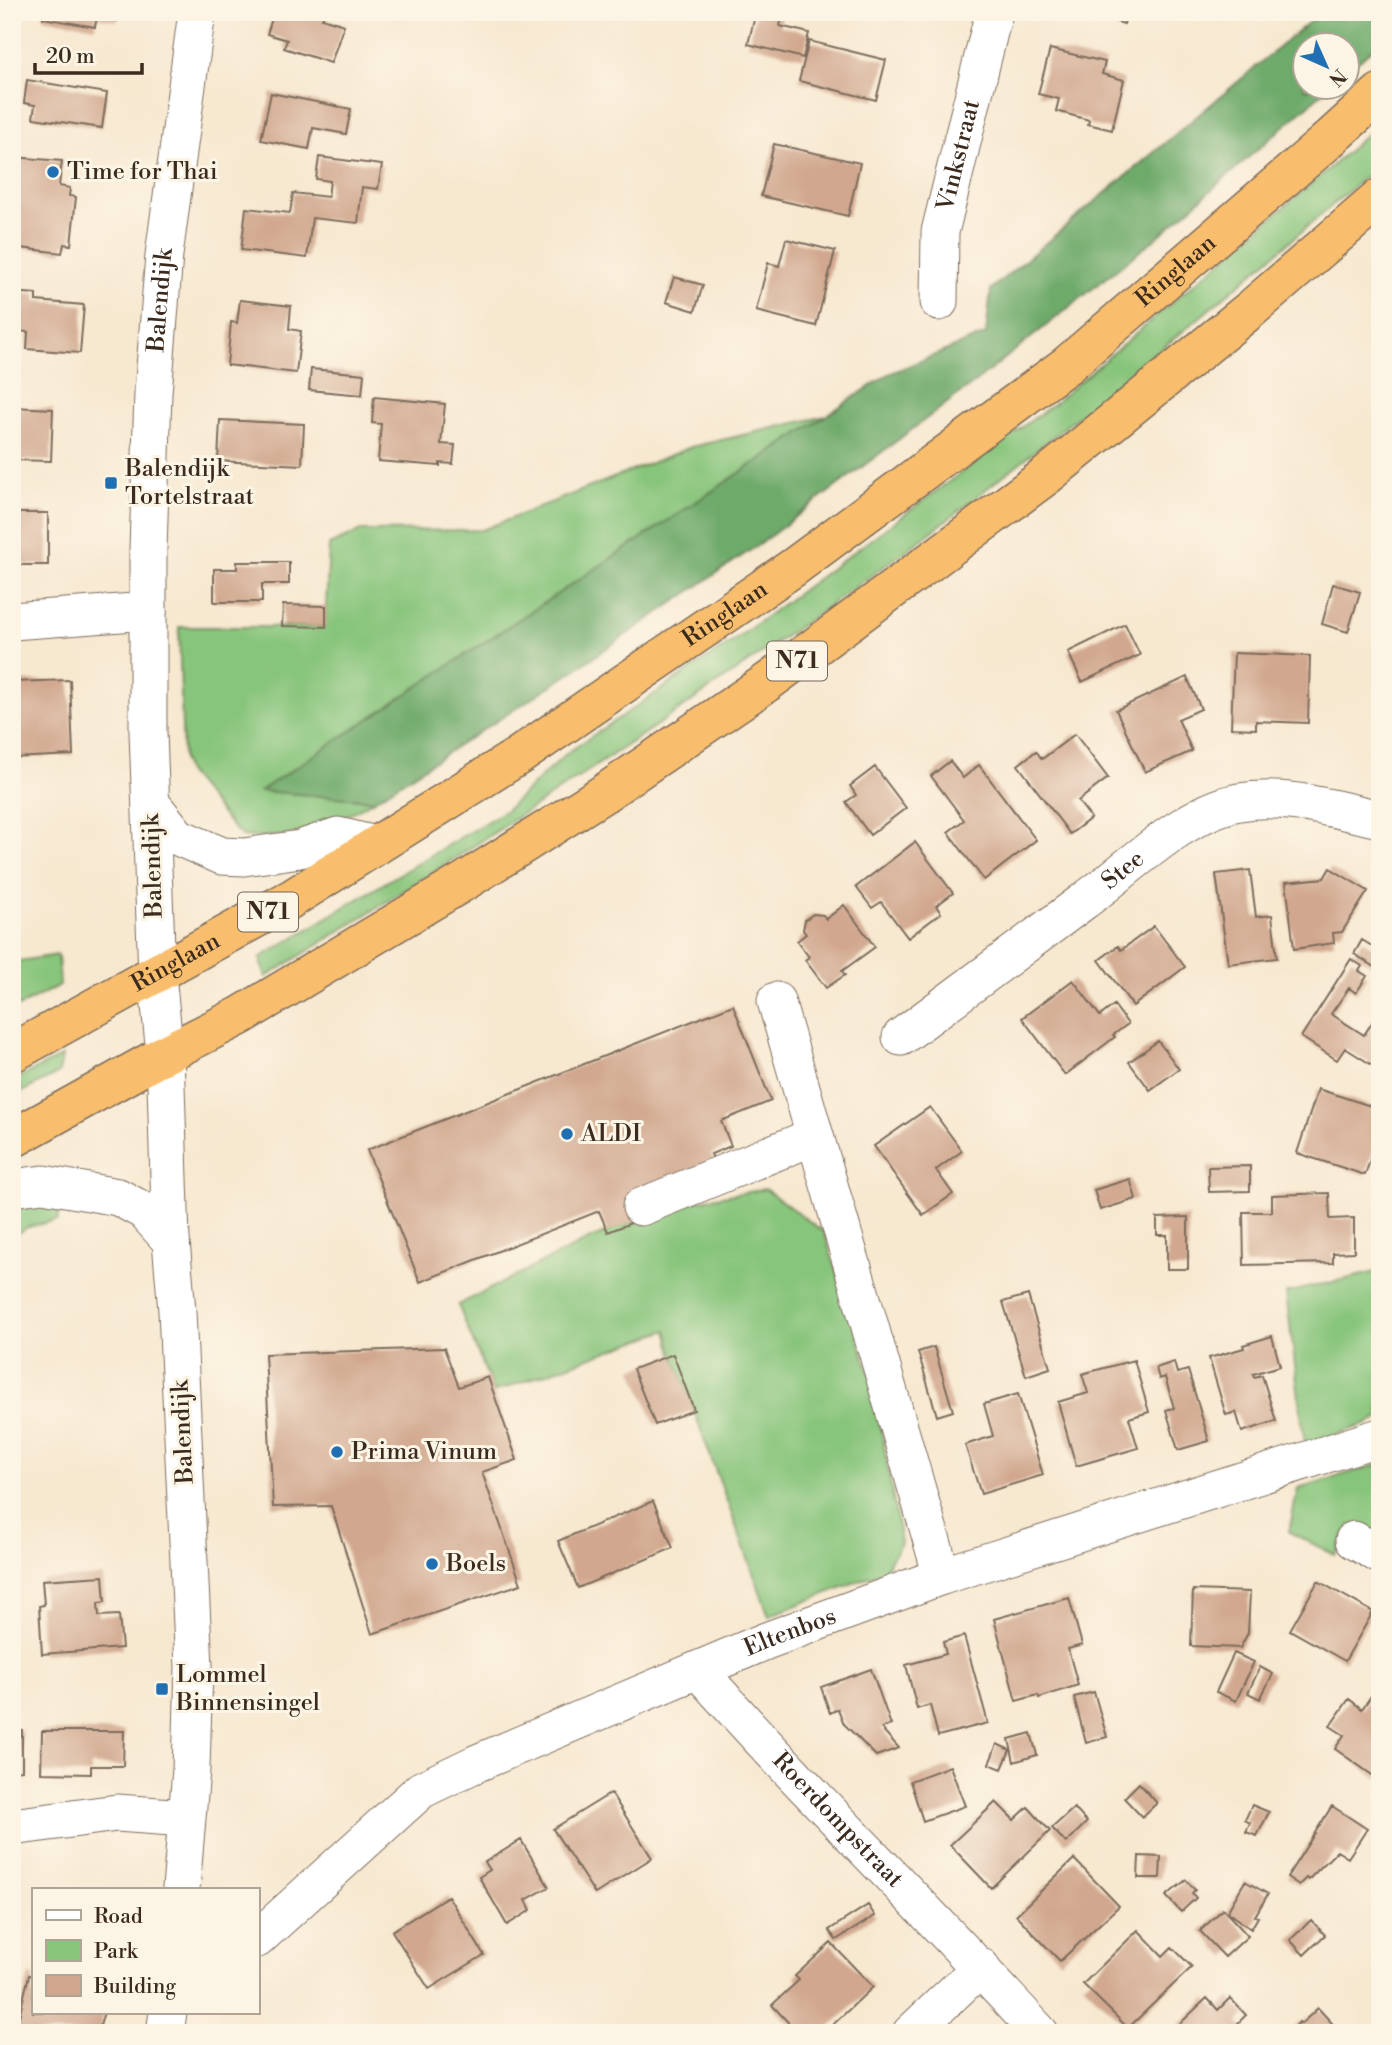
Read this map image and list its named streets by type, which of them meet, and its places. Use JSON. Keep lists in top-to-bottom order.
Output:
{
  "streets": {
    "highway": ["Ringlaan", "N71"],
    "street": [
      "Vinkstraat",
      "Balendijk",
      "Stee",
      "Eltenbos",
      "Roerdompstraat"
    ]
  },
  "crossings": [
    ["Ringlaan", "Balendijk"],
    ["Balendijk", "N71"],
    ["Eltenbos", "Roerdompstraat"]
  ],
  "places": {
    "other": [
      "Time for Thai",
      "ALDI",
      "Prima Vinum",
      "Boels"
    ],
    "transit": ["Balendijk Tortelstraat", "Lommel Binnensingel"]
  },
  "legend": ["Road", "Park", "Building"],
  "scale_bar": "20 m",
  "north": "bottom right"
}
